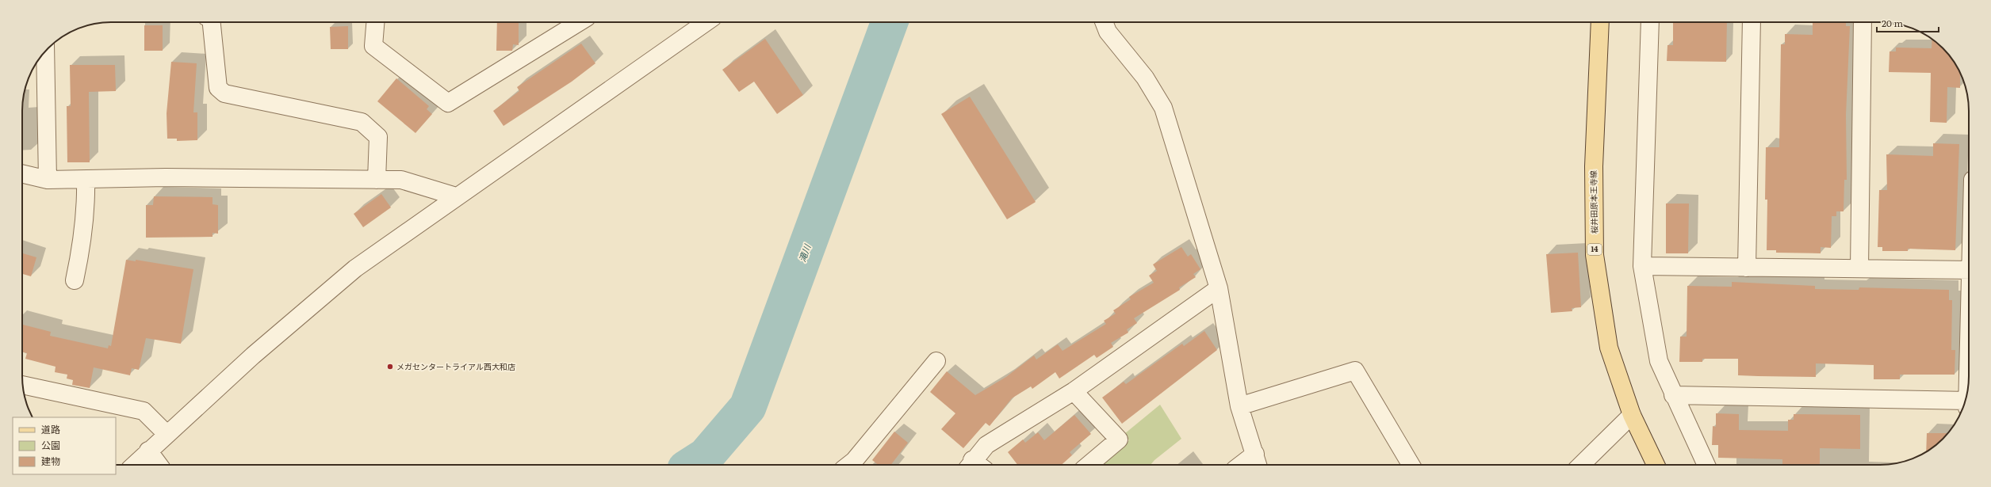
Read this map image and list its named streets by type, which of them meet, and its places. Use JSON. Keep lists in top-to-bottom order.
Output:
{
  "streets": {
    "main road": ["桜井田原本王寺線", "14"]
  },
  "water": ["滝川"],
  "places": ["メガセンタートライアル西大和店"],
  "legend": ["道路", "公園", "建物"],
  "scale_bar": "20 m"
}
